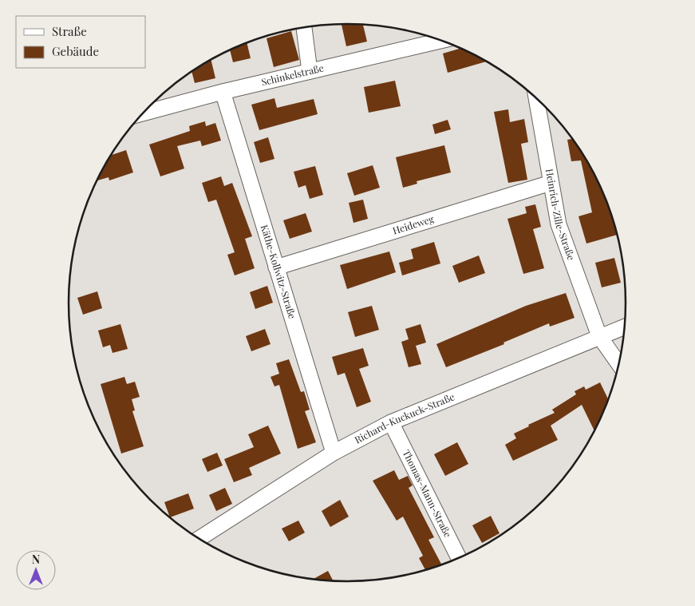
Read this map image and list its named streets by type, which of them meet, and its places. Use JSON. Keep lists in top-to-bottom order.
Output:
{
  "streets": {
    "street": [
      "Schinkelstraße",
      "Heinrich-Zille-Straße",
      "Heideweg",
      "Käthe-Kollwitz-Straße",
      "Richard-Kuckuck-Straße",
      "Thomas-Mann-Straße"
    ]
  },
  "crossings": [
    ["Schinkelstraße", "Käthe-Kollwitz-Straße"],
    ["Heinrich-Zille-Straße", "Heideweg"],
    ["Heinrich-Zille-Straße", "Richard-Kuckuck-Straße"],
    ["Heideweg", "Käthe-Kollwitz-Straße"],
    ["Käthe-Kollwitz-Straße", "Richard-Kuckuck-Straße"],
    ["Richard-Kuckuck-Straße", "Thomas-Mann-Straße"]
  ],
  "legend": ["Straße", "Gebäude"],
  "north": "top"
}
